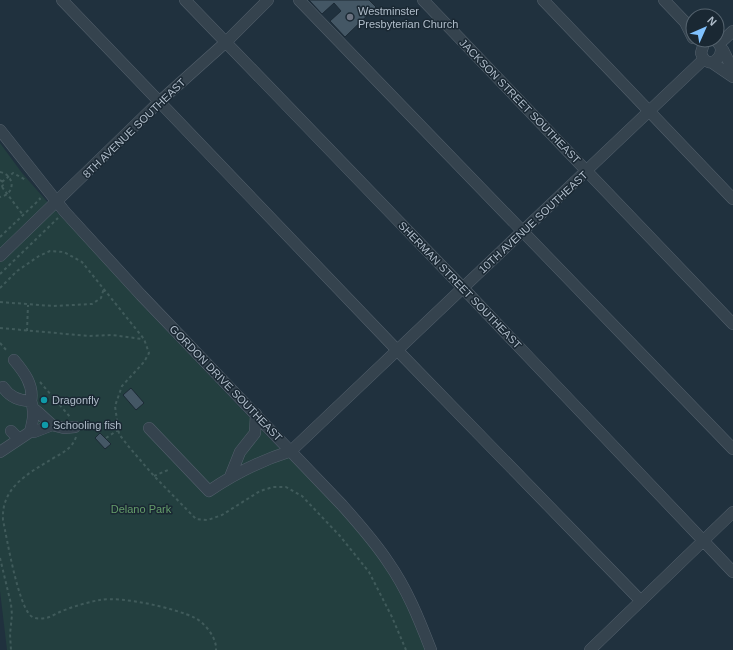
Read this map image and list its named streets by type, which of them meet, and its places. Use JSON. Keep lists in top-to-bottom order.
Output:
{
  "streets": {
    "street": [
      "JACKSON STREET SOUTHEAST",
      "8TH AVENUE SOUTHEAST",
      "10TH AVENUE SOUTHEAST",
      "SHERMAN STREET SOUTHEAST",
      "GORDON DRIVE SOUTHEAST"
    ]
  },
  "crossings": [
    ["JACKSON STREET SOUTHEAST", "10TH AVENUE SOUTHEAST"],
    ["8TH AVENUE SOUTHEAST", "SHERMAN STREET SOUTHEAST"],
    ["8TH AVENUE SOUTHEAST", "GORDON DRIVE SOUTHEAST"],
    ["10TH AVENUE SOUTHEAST", "SHERMAN STREET SOUTHEAST"],
    ["10TH AVENUE SOUTHEAST", "GORDON DRIVE SOUTHEAST"]
  ],
  "parks": ["Delano Park"],
  "places": ["Westminster Presbyterian Church", "Dragonfly", "Schooling fish"],
  "north": "top right"
}
